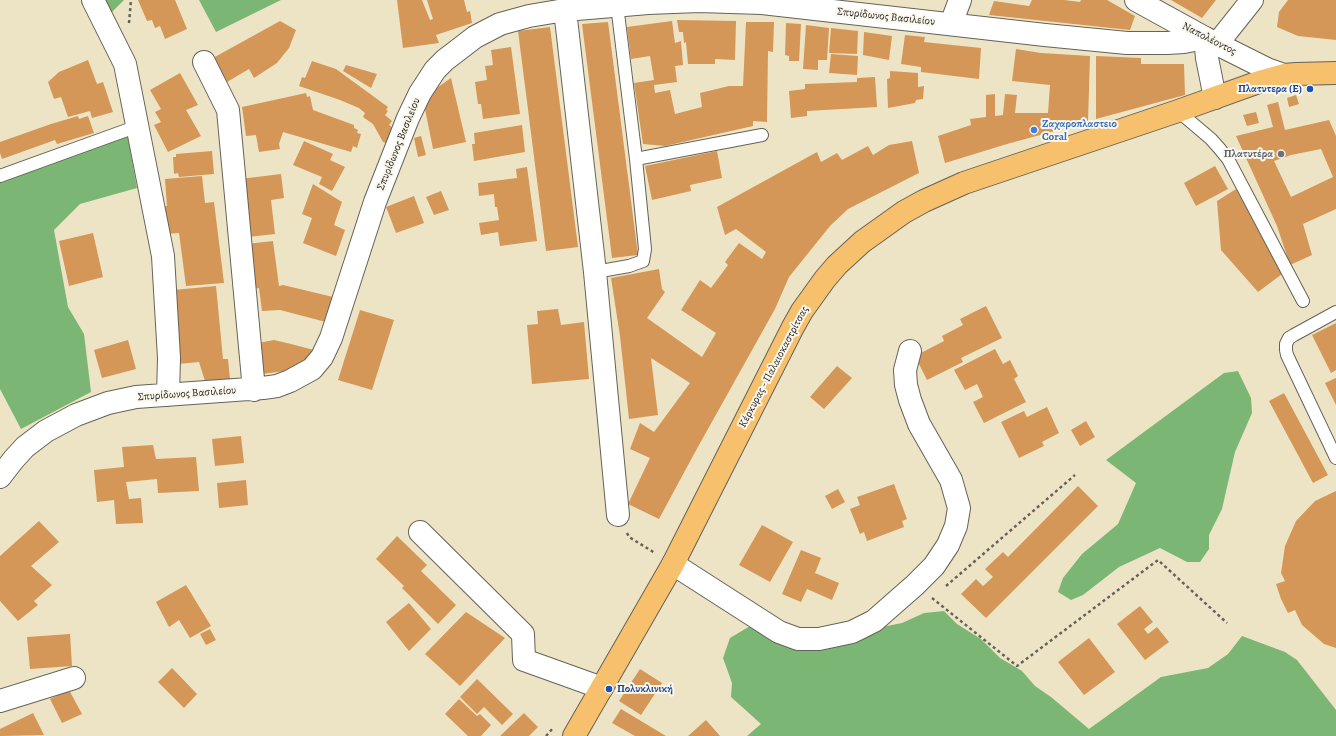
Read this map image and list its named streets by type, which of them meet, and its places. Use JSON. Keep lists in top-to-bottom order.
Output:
{
  "streets": {
    "main road": ["Κέρκυρας - Παλαιοκαστρίτσας"],
    "street": ["Σπυρίδωνος Βασιλείου", "Ναπολέοντος"]
  },
  "crossings": [
    ["Σπυρίδωνος Βασιλείου", "Ναπολέοντος"],
    ["Ναπολέοντος", "Κέρκυρας - Παλαιοκαστρίτσας"]
  ],
  "places": [
    "Πλατυτερα (E)",
    "Ζαχαροπλαστειο Coral",
    "Πλατυτέρα",
    "Πολυκλινική"
  ]
}
